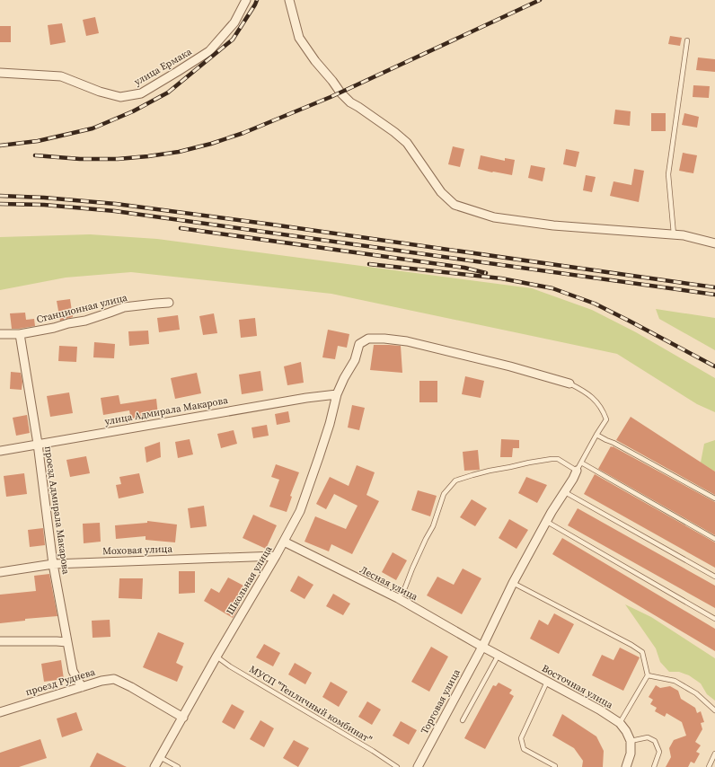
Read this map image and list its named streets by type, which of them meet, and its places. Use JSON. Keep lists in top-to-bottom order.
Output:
{
  "streets": {
    "street": [
      "улица Ермака",
      "Станционная улица",
      "улица Адмирала Макарова",
      "проезд Адмирала Макарова",
      "Моховая улица",
      "Школьная улица",
      "Лесная улица",
      "проезд Руднева",
      "Восточная улица",
      "Торговая улица"
    ],
    "lane": ["МУСП \"Тепличный комбинат\""]
  },
  "crossings": [
    ["Станционная улица", "проезд Адмирала Макарова"],
    ["улица Адмирала Макарова", "проезд Адмирала Макарова"],
    ["улица Адмирала Макарова", "Школьная улица"],
    ["проезд Адмирала Макарова", "Моховая улица"],
    ["проезд Адмирала Макарова", "проезд Руднева"],
    ["Моховая улица", "Школьная улица"],
    ["Школьная улица", "Лесная улица"],
    ["Школьная улица", "проезд Руднева"],
    ["Школьная улица", "МУСП \"Тепличный комбинат\""],
    ["Лесная улица", "Восточная улица"],
    ["Лесная улица", "Торговая улица"],
    ["Восточная улица", "Торговая улица"]
  ]
}
